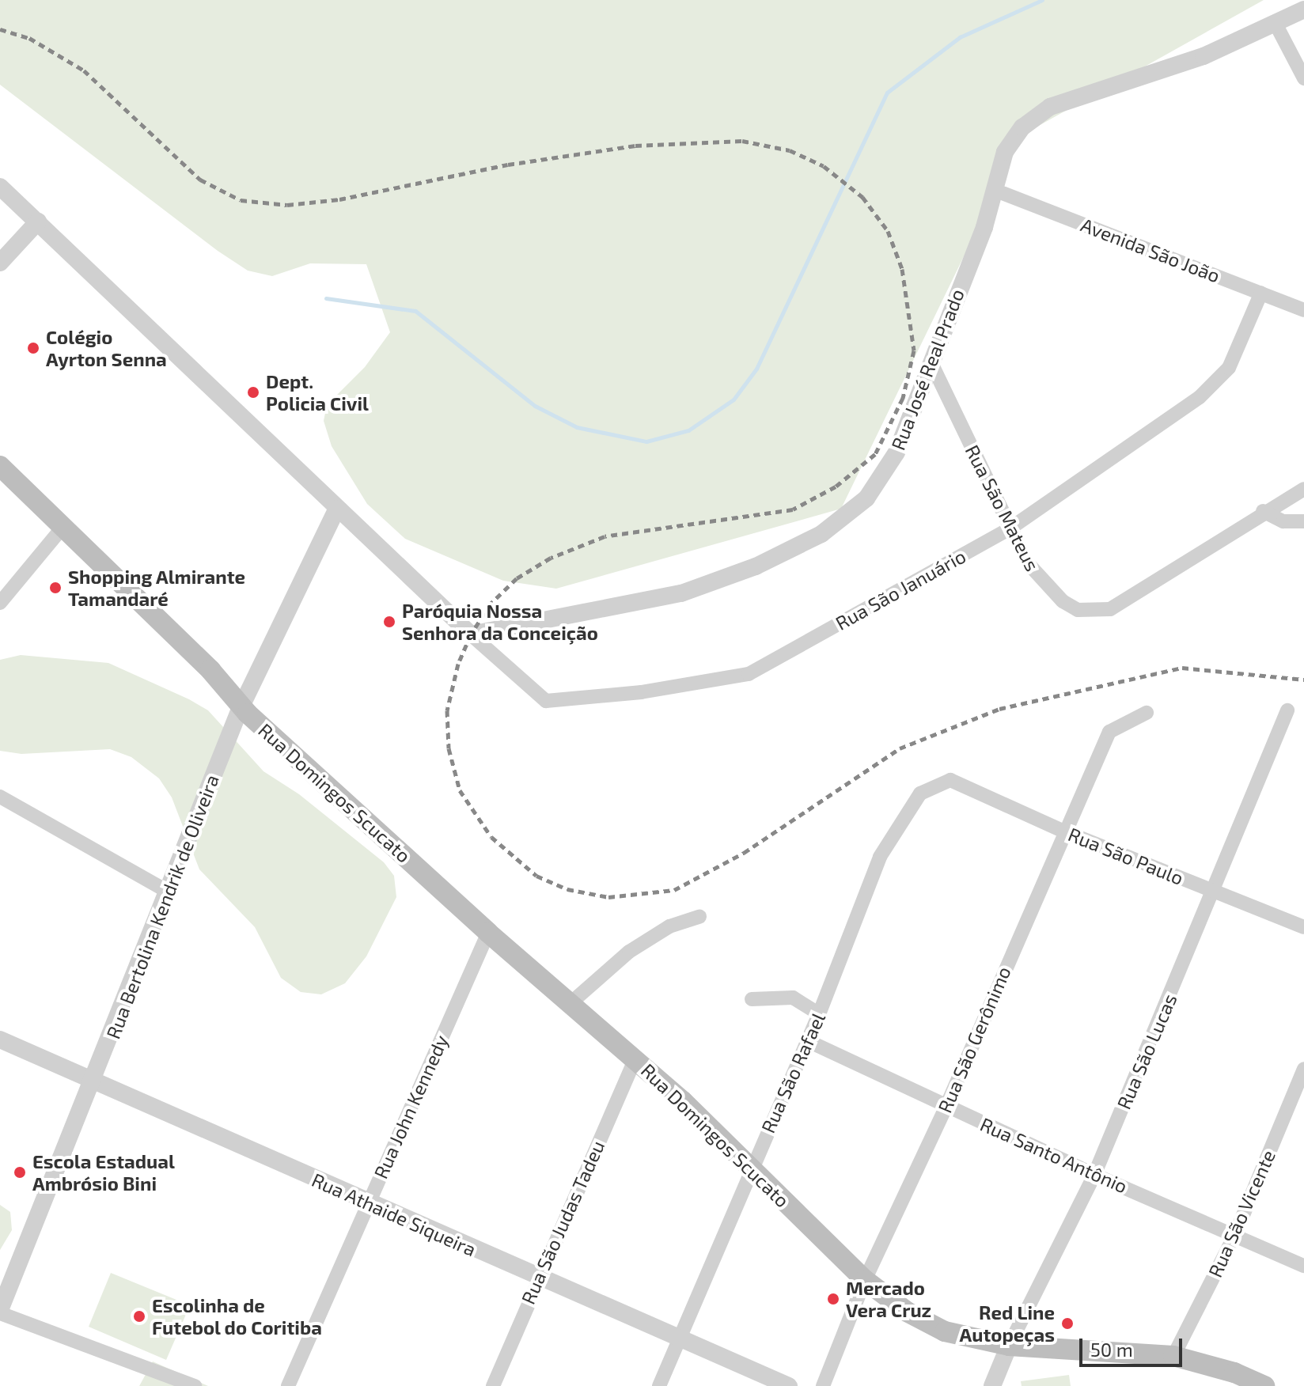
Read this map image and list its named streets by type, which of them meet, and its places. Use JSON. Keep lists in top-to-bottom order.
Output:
{
  "streets": {
    "main road": ["Rua Domingos Scucato"],
    "street": [
      "Avenida São João",
      "Rua José Real Prado",
      "Rua São Mateus",
      "Rua São Januário",
      "Rua São Paulo",
      "Rua Bertolina Kendrik de Oliveira",
      "Rua São Gerônimo",
      "Rua São Lucas",
      "Rua São Rafael",
      "Rua John Kennedy",
      "Rua Santo Antônio",
      "Rua São Vicente",
      "Rua Athaide Siqueira",
      "Rua São Judas Tadeu"
    ]
  },
  "crossings": [
    ["Avenida São João", "Rua José Real Prado"],
    ["Avenida São João", "Rua São Januário"],
    ["Rua José Real Prado", "Rua São Mateus"],
    ["Rua José Real Prado", "Rua São Januário"],
    ["Rua São Mateus", "Rua São Januário"],
    ["Rua Domingos Scucato", "Rua Bertolina Kendrik de Oliveira"],
    ["Rua Domingos Scucato", "Rua São Gerônimo"],
    ["Rua Domingos Scucato", "Rua São Lucas"],
    ["Rua Domingos Scucato", "Rua São Rafael"],
    ["Rua Domingos Scucato", "Rua John Kennedy"],
    ["Rua Domingos Scucato", "Rua São Vicente"],
    ["Rua Domingos Scucato", "Rua São Judas Tadeu"],
    ["Rua São Paulo", "Rua São Gerônimo"],
    ["Rua São Paulo", "Rua São Lucas"],
    ["Rua São Paulo", "Rua São Rafael"],
    ["Rua Bertolina Kendrik de Oliveira", "Rua Athaide Siqueira"],
    ["Rua São Gerônimo", "Rua Santo Antônio"],
    ["Rua São Lucas", "Rua Santo Antônio"],
    ["Rua São Rafael", "Rua Santo Antônio"],
    ["Rua São Rafael", "Rua Athaide Siqueira"],
    ["Rua John Kennedy", "Rua Athaide Siqueira"],
    ["Rua Santo Antônio", "Rua São Vicente"],
    ["Rua Athaide Siqueira", "Rua São Judas Tadeu"]
  ],
  "places": [
    "Colégio Ayrton Senna",
    "Dept. Policia Civil",
    "Shopping Almirante Tamandaré",
    "Paróquia Nossa Senhora da Conceição",
    "Escola Estadual Ambrósio Bini",
    "Mercado Vera Cruz",
    "Escolinha de Futebol do Coritiba",
    "Red Line Autopeças"
  ],
  "scale_bar": "50 m"
}
